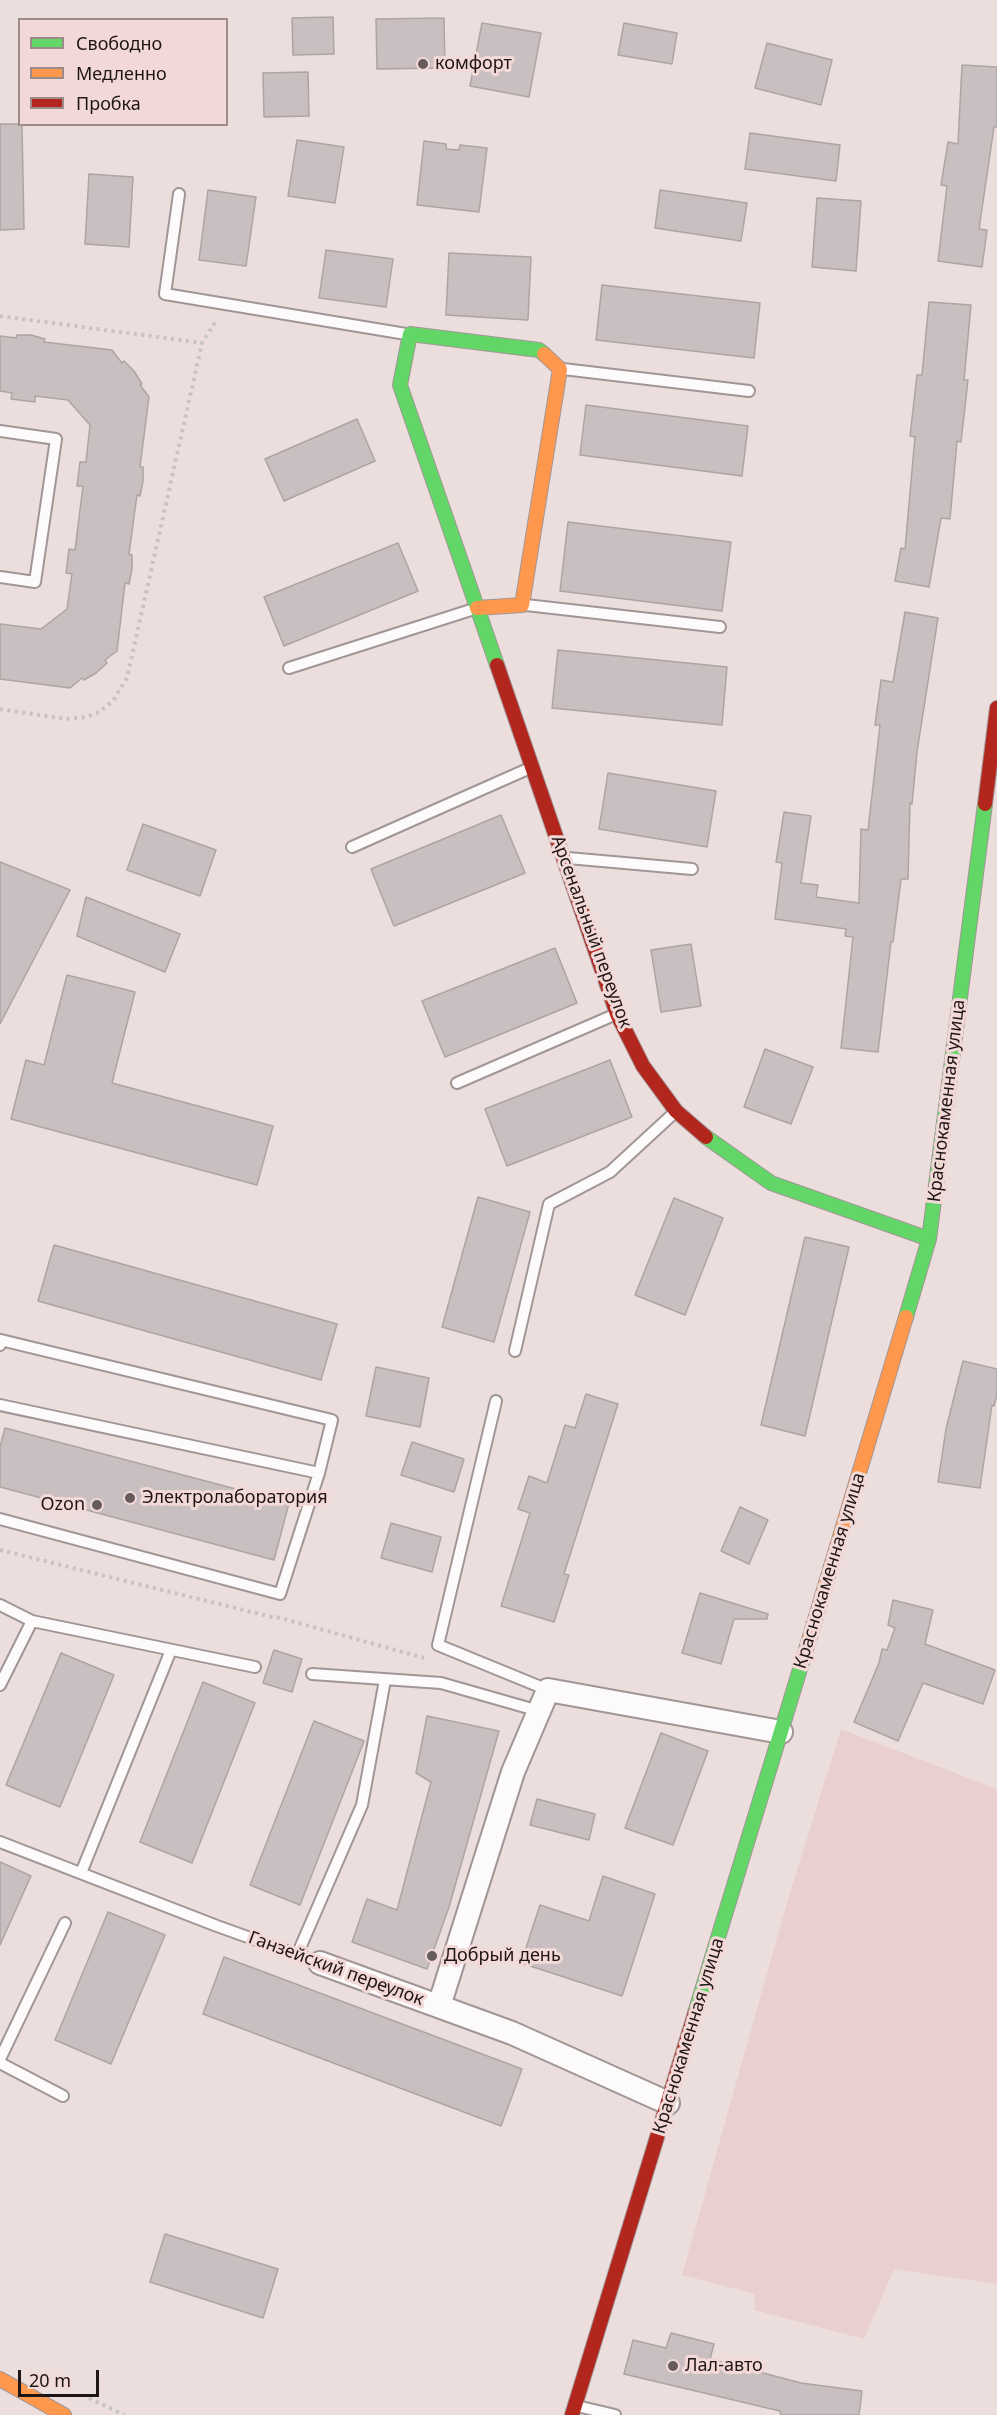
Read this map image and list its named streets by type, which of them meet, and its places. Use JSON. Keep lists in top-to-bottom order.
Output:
{
  "streets": {
    "street": ["Арсенальный переулок", "Краснокаменная улица", "Ганзейский переулок"]
  },
  "crossings": [
    ["Арсенальный переулок", "Краснокаменная улица"],
    ["Краснокаменная улица", "Ганзейский переулок"]
  ],
  "places": [
    "комфорт",
    "Электролаборатория",
    "Ozon",
    "Добрый день",
    "Лал-авто"
  ],
  "legend": ["Свободно", "Медленно", "Пробка"],
  "scale_bar": "20 m"
}
